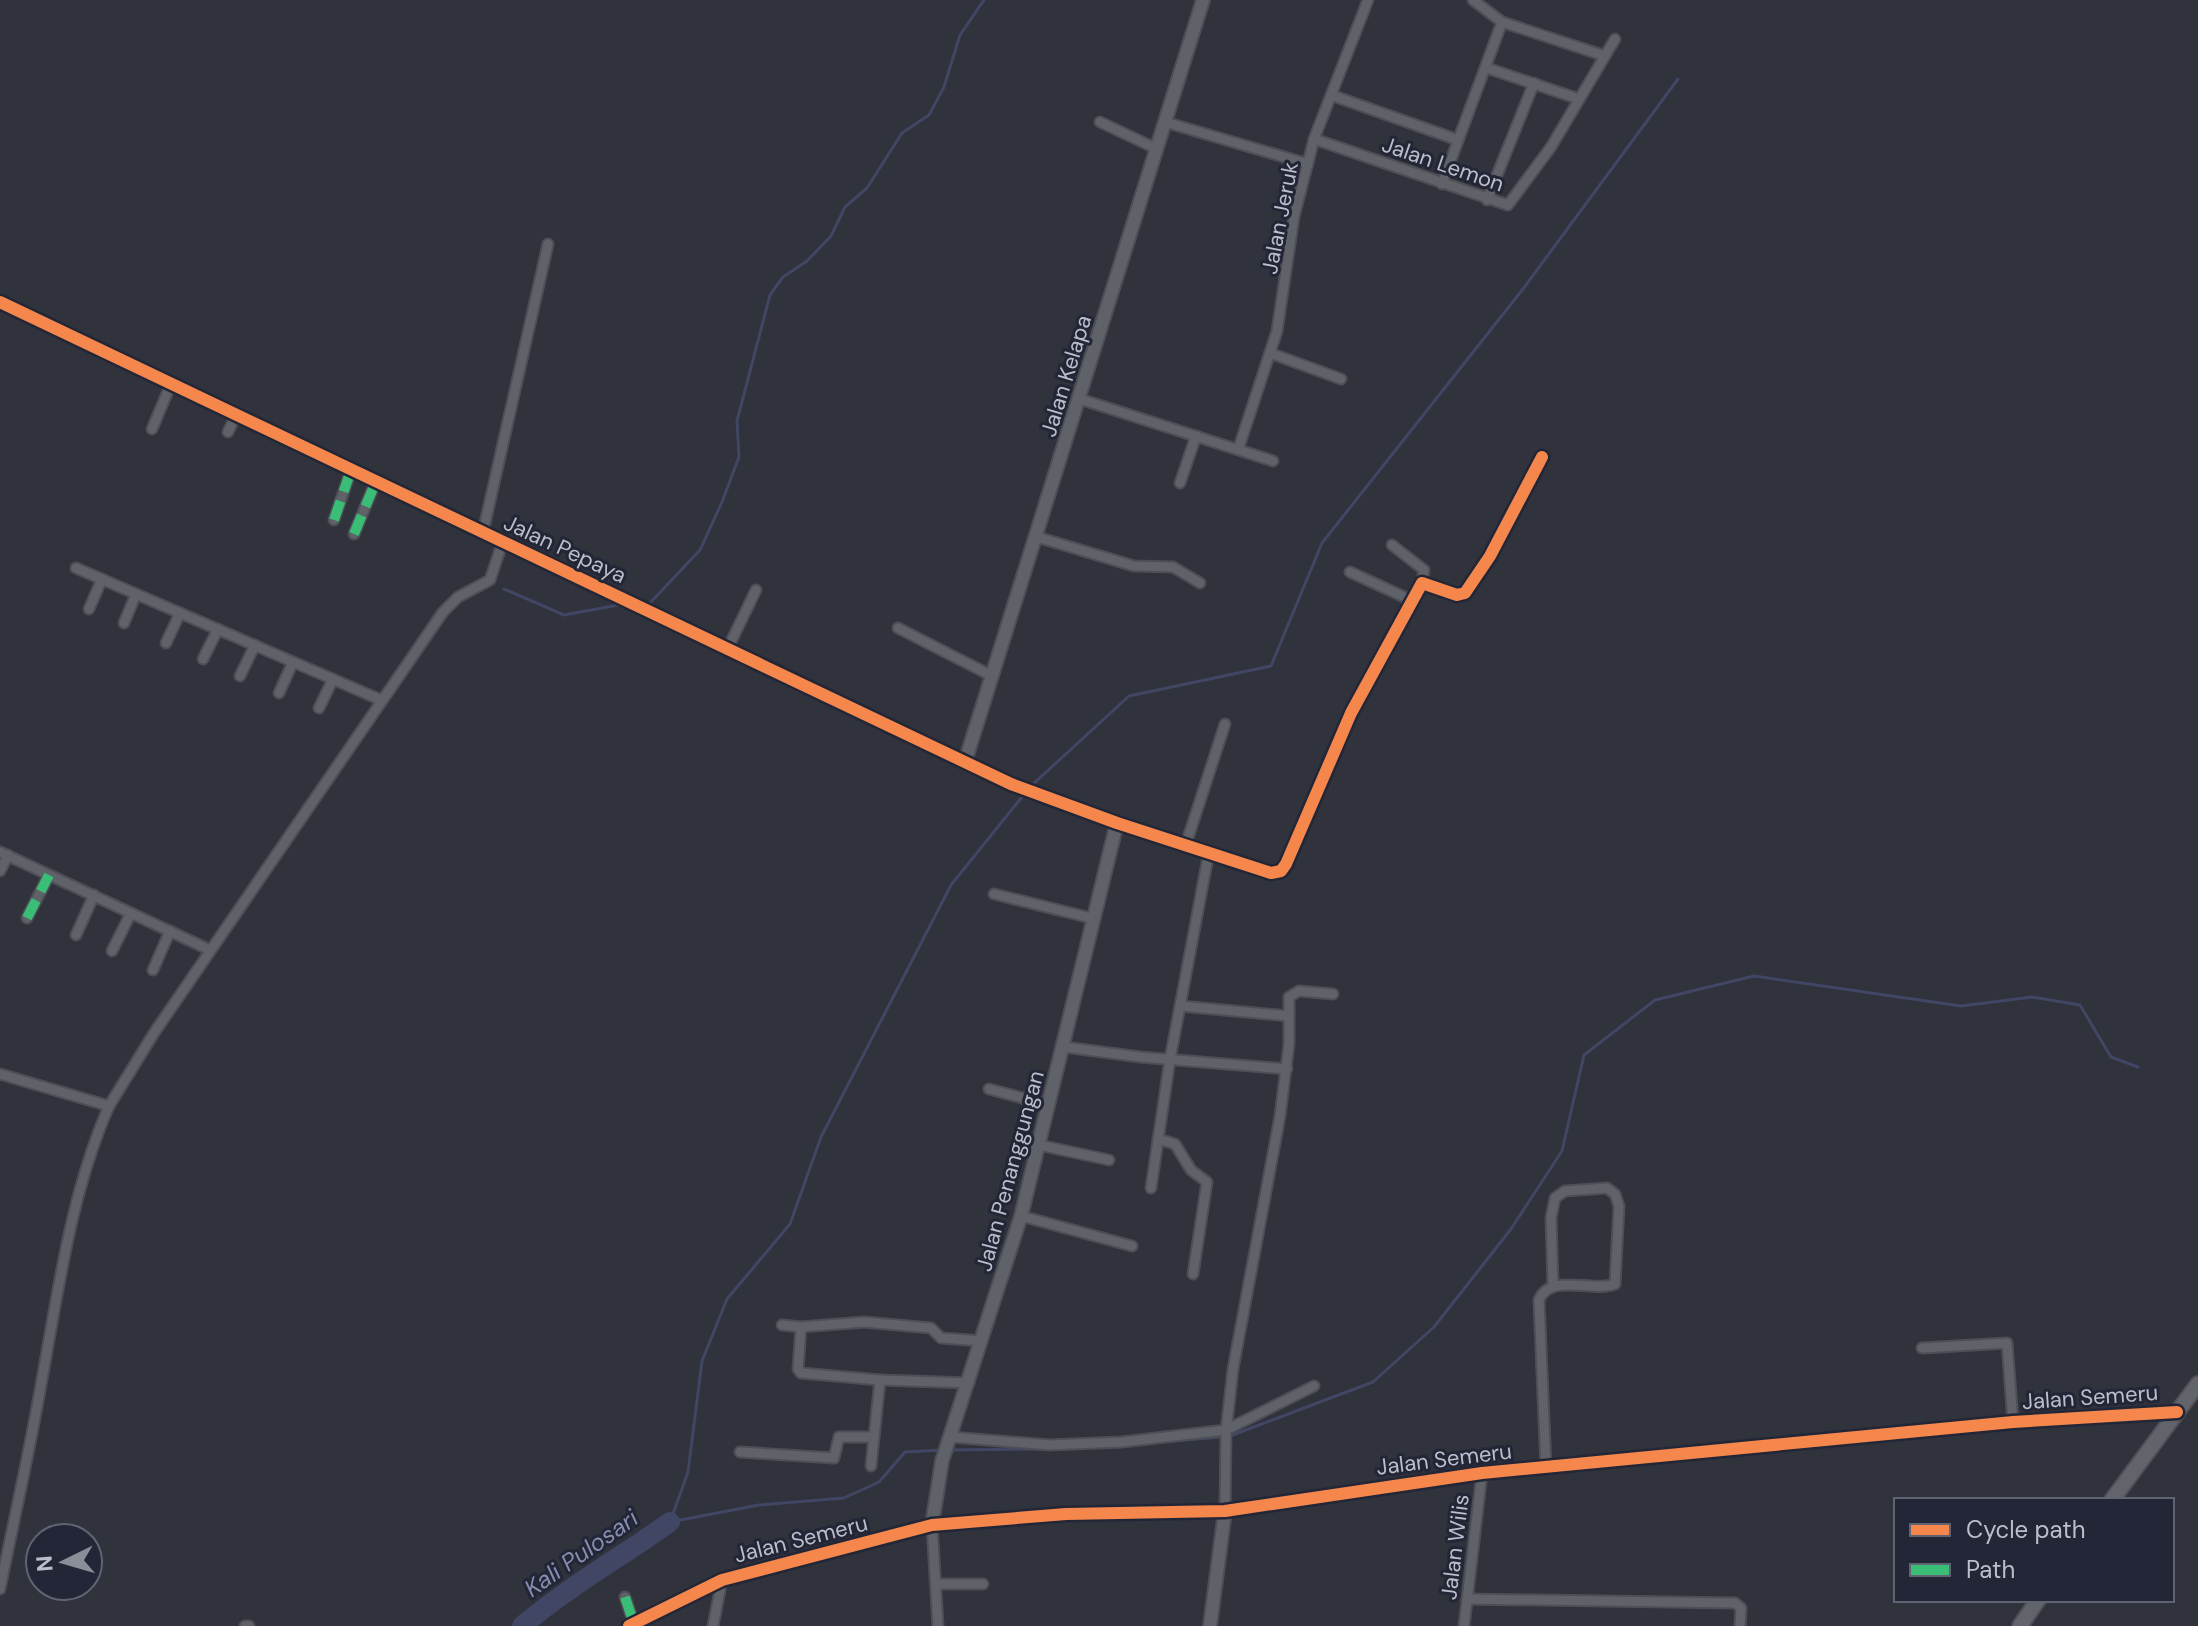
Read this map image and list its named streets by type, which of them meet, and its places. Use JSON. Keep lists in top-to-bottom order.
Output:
{
  "streets": {
    "street": [
      "Jalan Lemon",
      "Jalan Jeruk",
      "Jalan Kelapa",
      "Jalan Pepaya",
      "Jalan Penanggungan",
      "Jalan Semeru",
      "Jalan Wilis"
    ]
  },
  "crossings": [
    ["Jalan Lemon", "Jalan Jeruk"],
    ["Jalan Kelapa", "Jalan Pepaya"],
    ["Jalan Pepaya", "Jalan Penanggungan"],
    ["Jalan Penanggungan", "Jalan Semeru"],
    ["Jalan Semeru", "Jalan Wilis"]
  ],
  "water": ["Kali Pulosari"],
  "legend": ["Cycle path", "Path"],
  "north": "left"
}
